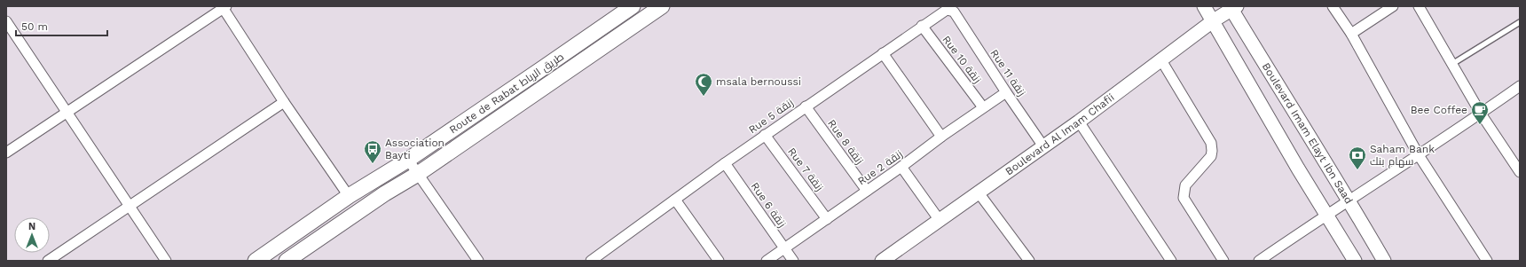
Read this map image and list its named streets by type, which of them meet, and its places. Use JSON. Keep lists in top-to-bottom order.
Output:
{
  "streets": {
    "main road": ["Route de Rabat طريق الرباط"],
    "street": [
      "Rue 10 زنقة",
      "Rue 11 زنقة",
      "Rue 5 زنقة",
      "Boulevard Imam Elayt Ibn Saad",
      "Boulevard Al Imam Chafii",
      "Rue 8 زنقة",
      "Rue 2 زنقة",
      "Rue 7 زنقة",
      "Rue 6 زنقة"
    ]
  },
  "crossings": [
    ["Rue 10 زنقة", "Rue 5 زنقة"],
    ["Rue 10 زنقة", "Rue 2 زنقة"],
    ["Rue 11 زنقة", "Rue 5 زنقة"],
    ["Rue 11 زنقة", "Boulevard Al Imam Chafii"],
    ["Rue 11 زنقة", "Rue 2 زنقة"],
    ["Rue 5 زنقة", "Rue 8 زنقة"],
    ["Rue 5 زنقة", "Rue 7 زنقة"],
    ["Rue 5 زنقة", "Rue 6 زنقة"],
    ["Boulevard Imam Elayt Ibn Saad", "Boulevard Al Imam Chafii"],
    ["Rue 8 زنقة", "Rue 2 زنقة"],
    ["Rue 2 زنقة", "Rue 7 زنقة"],
    ["Rue 2 زنقة", "Rue 6 زنقة"]
  ],
  "places": {
    "mosque": ["msala bernoussi"],
    "cafe": ["Bee Coffee"],
    "bus stop": ["Association Bayti"],
    "bank": ["Saham Bank سهام بنك"]
  },
  "scale_bar": "50 m",
  "north": "top"
}
